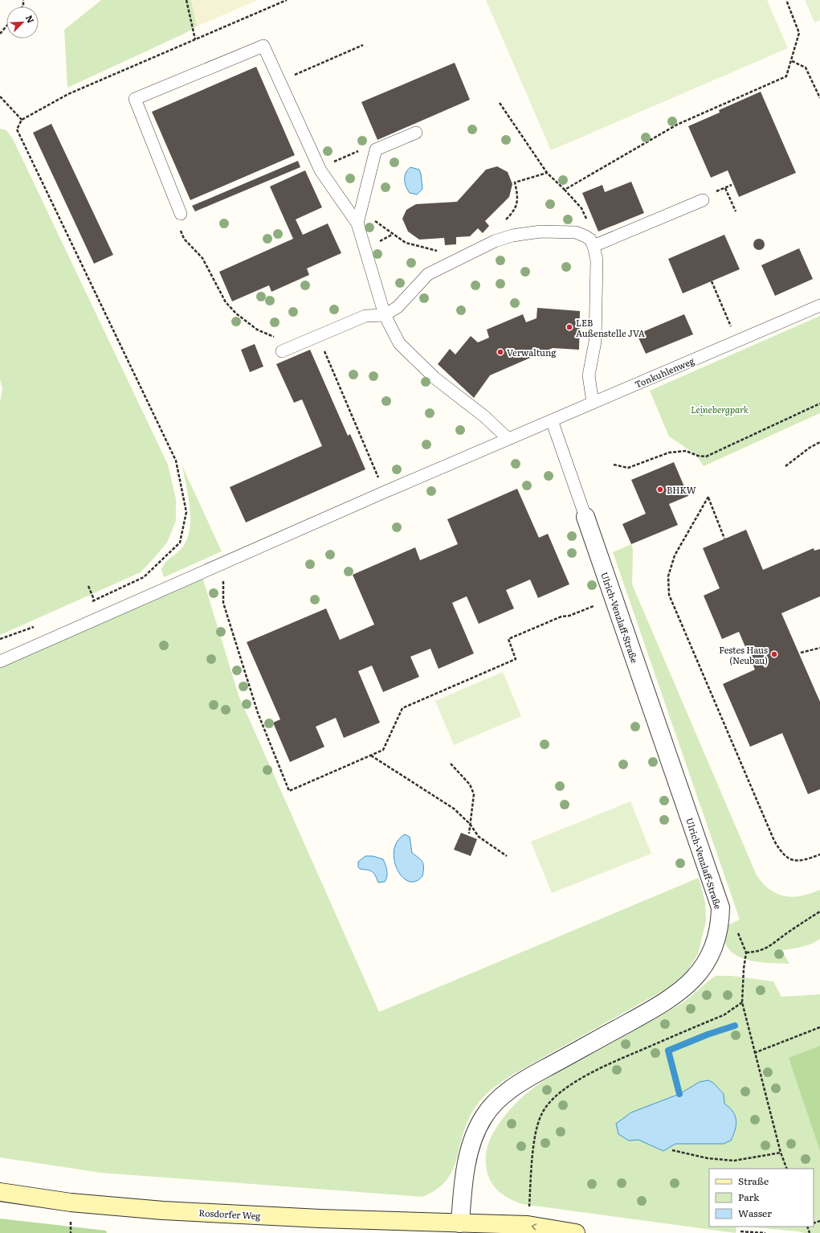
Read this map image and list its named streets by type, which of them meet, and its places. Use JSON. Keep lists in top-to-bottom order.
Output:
{
  "streets": {
    "main road": ["Rosdorfer Weg"],
    "street": ["Ulrich-Venzlaff-Straße"],
    "lane": ["Tonkuhlenweg"]
  },
  "crossings": [
    ["Tonkuhlenweg", "Ulrich-Venzlaff-Straße"],
    ["Ulrich-Venzlaff-Straße", "Rosdorfer Weg"]
  ],
  "parks": ["Leinebergpark"],
  "places": [
    "LEB Außenstelle JVA",
    "Verwaltung",
    "BHKW",
    "Festes Haus (Neubau)"
  ],
  "legend": ["Straße", "Park", "Wasser"],
  "north": "top right"
}
